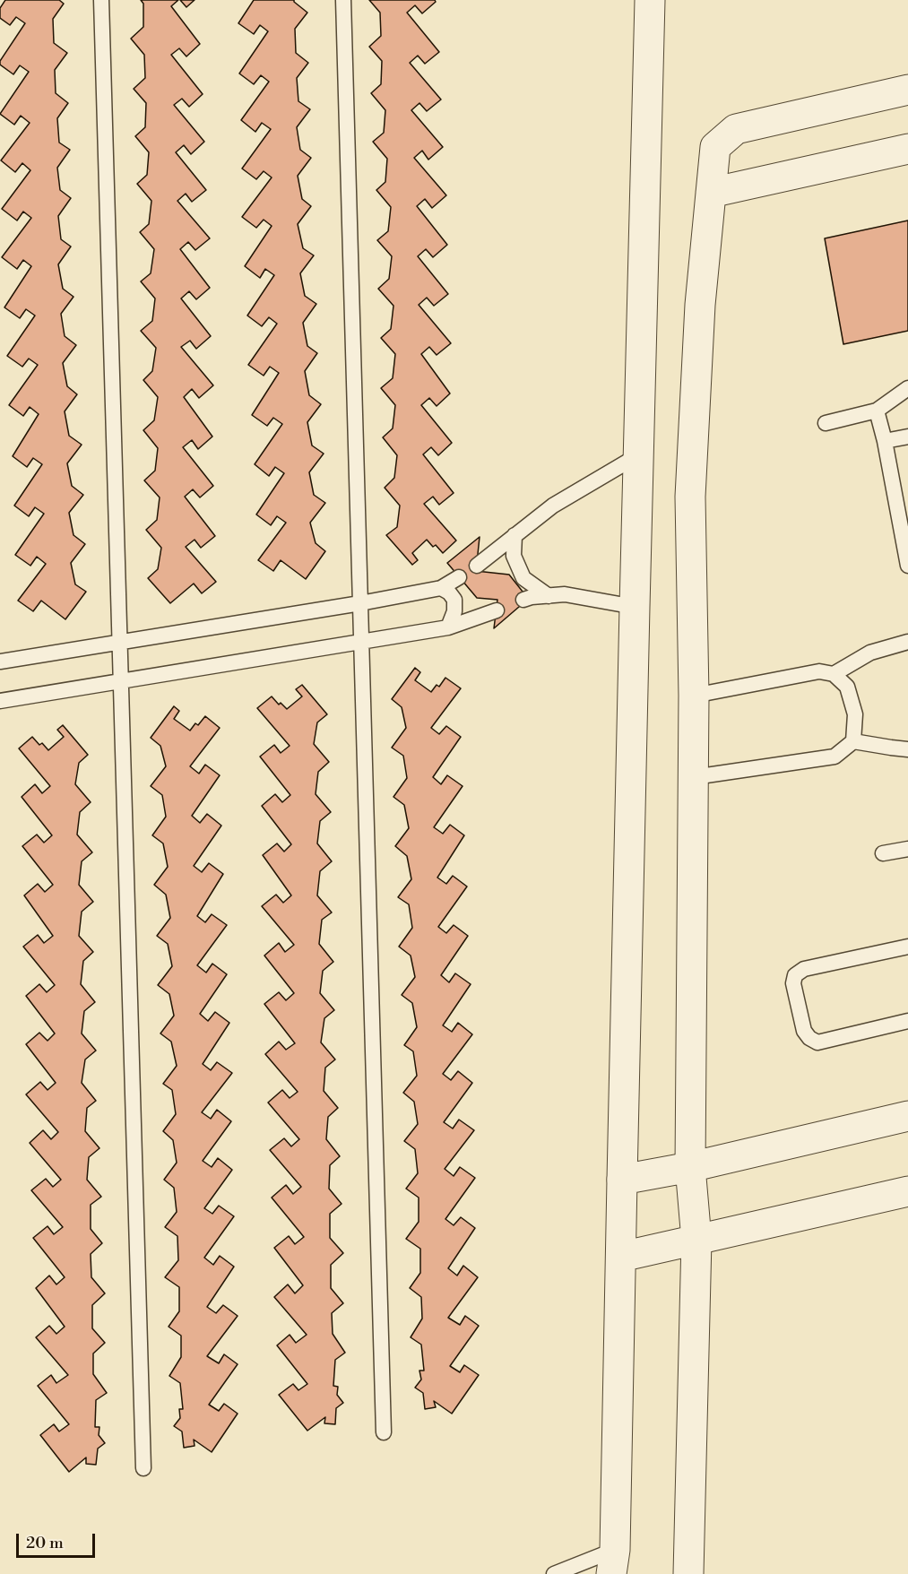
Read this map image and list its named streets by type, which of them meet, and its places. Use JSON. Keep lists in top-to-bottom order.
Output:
{
  "scale_bar": "20 m"
}
